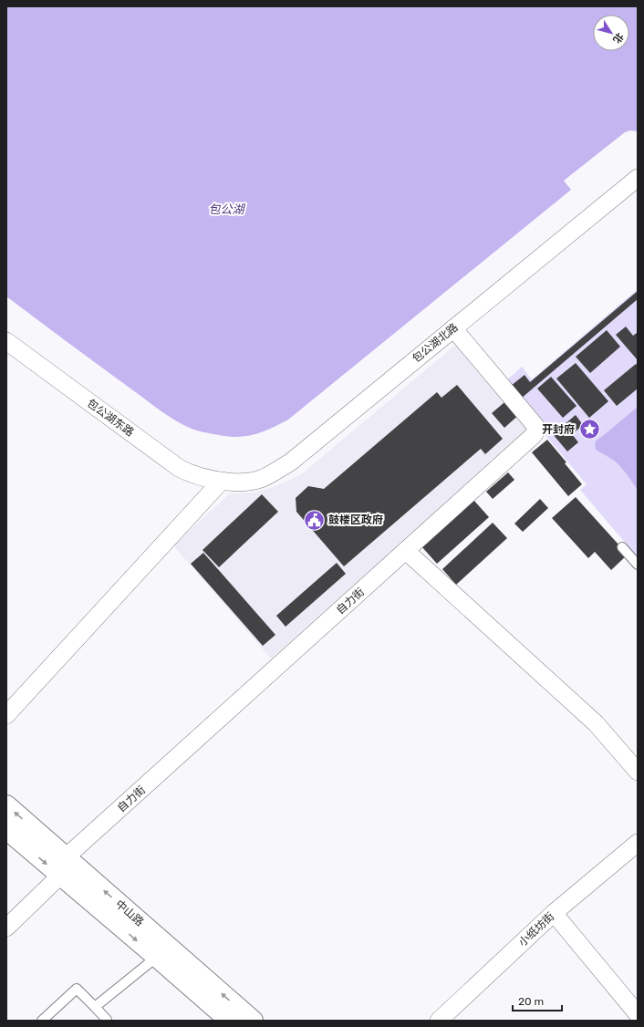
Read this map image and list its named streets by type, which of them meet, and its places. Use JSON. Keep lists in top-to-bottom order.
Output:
{
  "streets": {
    "main road": ["中山路"],
    "street": [
      "包公湖北路",
      "包公湖东路",
      "自力街",
      "小纸坊街"
    ]
  },
  "crossings": [
    ["包公湖北路", "包公湖东路"],
    ["包公湖北路", "自力街"],
    ["自力街", "中山路"]
  ],
  "water": ["包公湖"],
  "places": {
    "place": ["开封府"],
    "public building": ["鼓楼区政府"]
  },
  "scale_bar": "20 m",
  "north": "bottom right"
}
